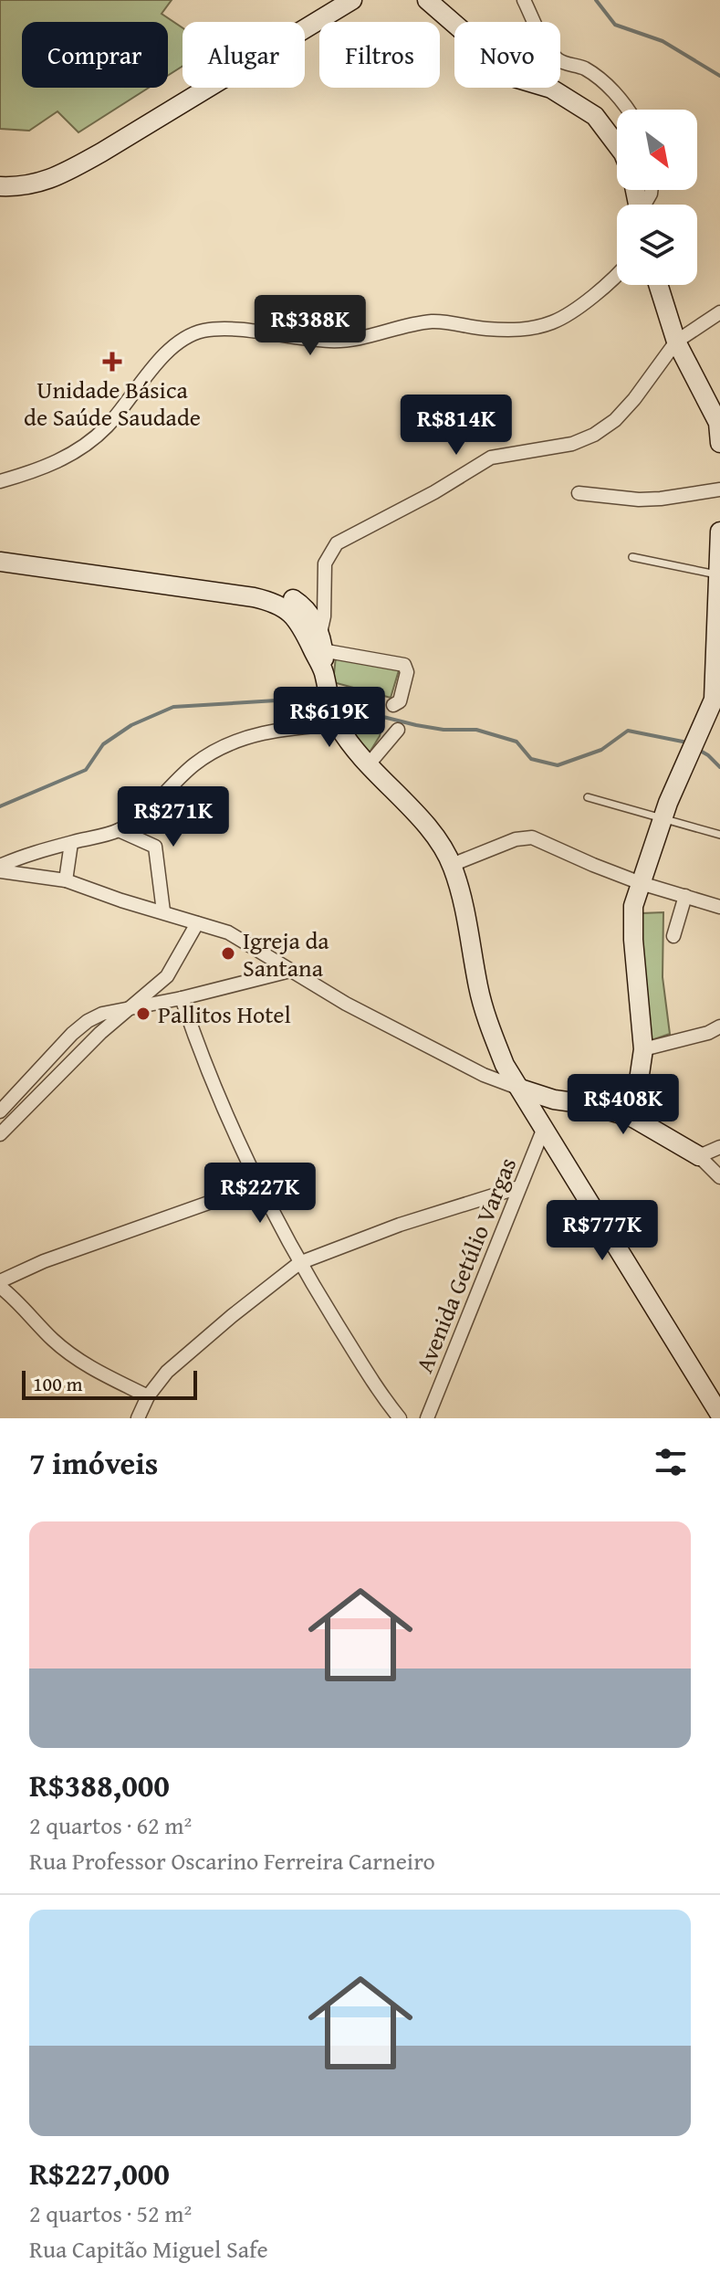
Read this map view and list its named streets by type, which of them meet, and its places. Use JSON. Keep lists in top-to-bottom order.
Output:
{
  "streets": {
    "street": ["Avenida Getúlio Vargas"]
  },
  "places": {
    "health": ["Unidade Básica de Saúde Saudade"],
    "other": ["Igreja da Santana", "Pallitos Hotel"]
  },
  "scale_bar": "100 m",
  "north": "bottom right",
  "page": {
    "chip": [
      "Comprar",
      "Alugar",
      "Filtros",
      "Novo"
    ],
    "price": [
      "R$388K",
      "R$814K",
      "R$619K",
      "R$271K",
      "R$408K",
      "R$227K",
      "R$777K"
    ],
    "scale": "100 m",
    "heading": "7 imóveis",
    "list": [
      {
        "name": "R$388,000",
        "note": "2 quartos · 62 m² · Rua Professor Oscarino Ferreira Carneiro"
      },
      {
        "name": "R$227,000",
        "note": "2 quartos · 52 m² · Rua Capitão Miguel Safe"
      }
    ]
  }
}
